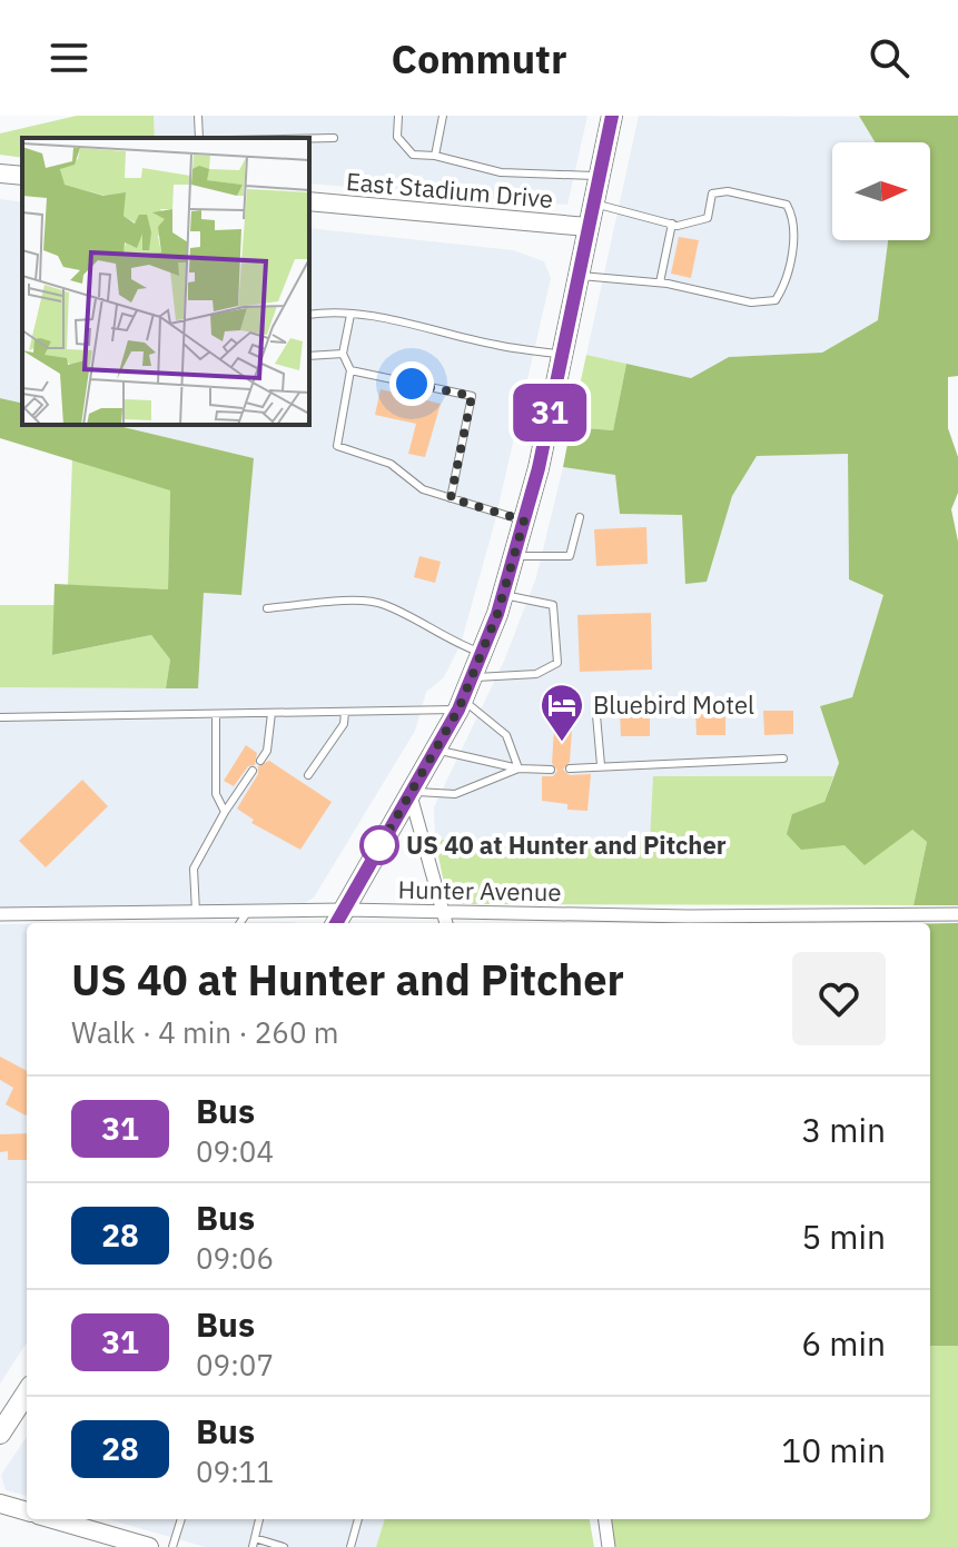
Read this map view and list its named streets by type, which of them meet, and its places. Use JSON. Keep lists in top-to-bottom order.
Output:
{
  "streets": {
    "main road": ["East Stadium Drive"],
    "street": ["Hunter Avenue"]
  },
  "places": {
    "hotel": ["Bluebird Motel"],
    "other": ["US 40 at Hunter and Pitcher"]
  },
  "lines": ["bus line 31"],
  "north": "right",
  "page": {
    "header": "Commutr",
    "on_map": "31",
    "heading": ["US 40 at Hunter and Pitcher", "Walk · 4 min · 260 m"],
    "list": [
      {
        "mark": "31",
        "name": "Bus",
        "note": "09:04",
        "value": "3 min"
      },
      {
        "mark": "28",
        "name": "Bus",
        "note": "09:06",
        "value": "5 min"
      },
      {
        "mark": "31",
        "name": "Bus",
        "note": "09:07",
        "value": "6 min"
      },
      {
        "mark": "28",
        "name": "Bus",
        "note": "09:11",
        "value": "10 min"
      }
    ]
  }
}
